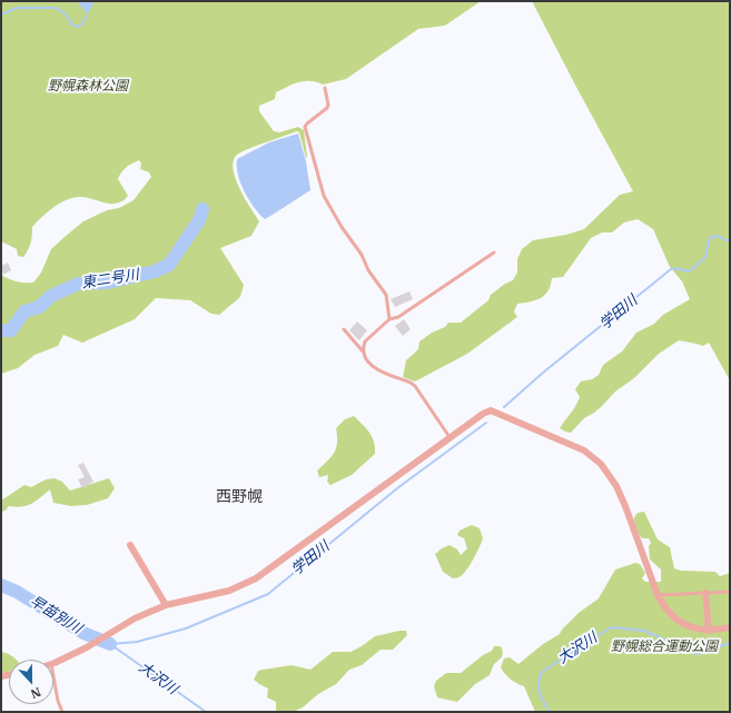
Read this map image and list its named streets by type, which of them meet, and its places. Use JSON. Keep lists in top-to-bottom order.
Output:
{
  "districts": ["西野幌"],
  "water": [
    "東二号川",
    "学田川",
    "早苗別川",
    "大沢川"
  ],
  "parks": ["野幌森林公園", "野幌総合運動公園"],
  "north": "bottom"
}
